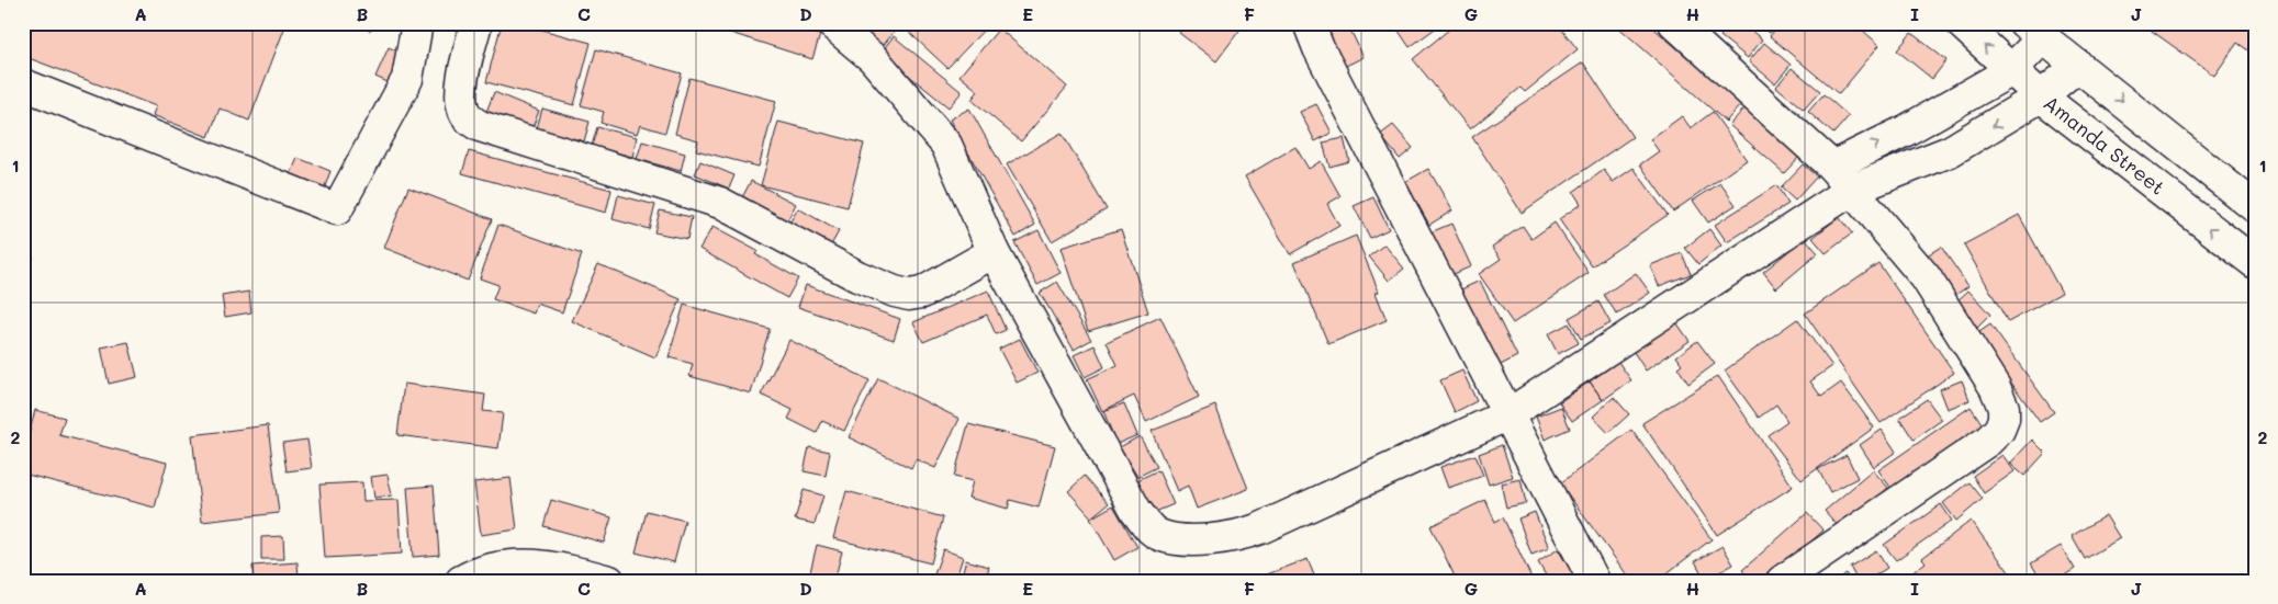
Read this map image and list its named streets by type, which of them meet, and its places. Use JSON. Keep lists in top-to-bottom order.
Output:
{
  "streets": {
    "street": ["Amanda Street"]
  },
  "grid": {
    "columns": [
      "A",
      "B",
      "C",
      "D",
      "E",
      "F",
      "G",
      "H",
      "I",
      "J"
    ],
    "rows": ["1", "2"]
  }
}
